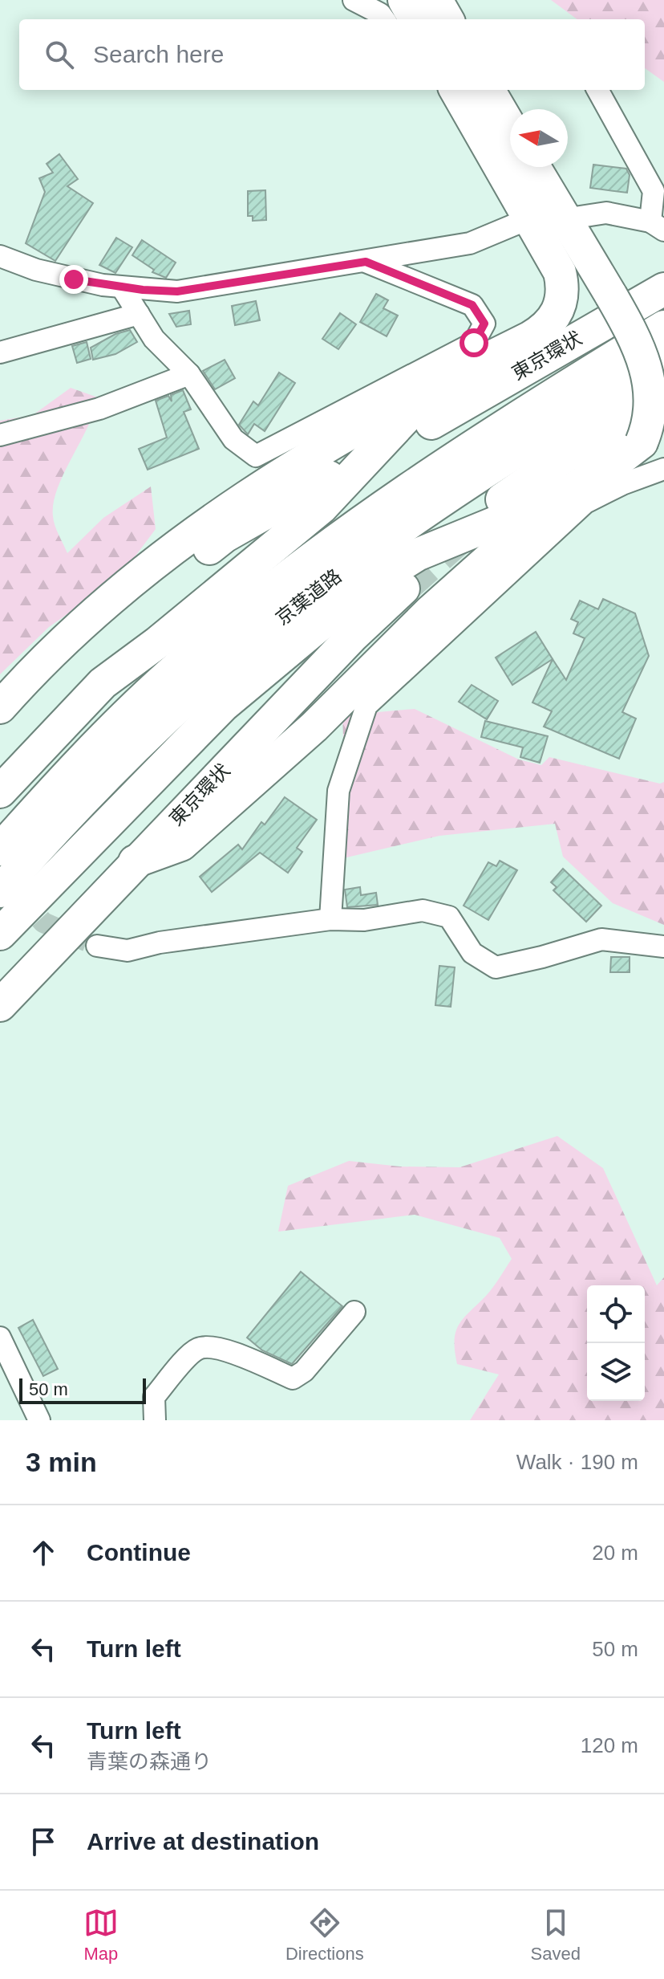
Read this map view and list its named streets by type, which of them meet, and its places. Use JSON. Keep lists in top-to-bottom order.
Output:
{
  "streets": {
    "highway": ["東京環状", "京葉道路"]
  },
  "scale_bar": "50 m",
  "north": "left",
  "page": {
    "search": "Search here",
    "scale": "50 m",
    "heading": ["3 min", "Walk · 190 m"],
    "list": [
      ["Continue", "20 m"],
      ["Turn left", "50 m"],
      ["Turn left", "青葉の森通り", "120 m"],
      "Arrive at destination"
    ],
    "nav": ["Map", "Directions", "Saved"]
  }
}
